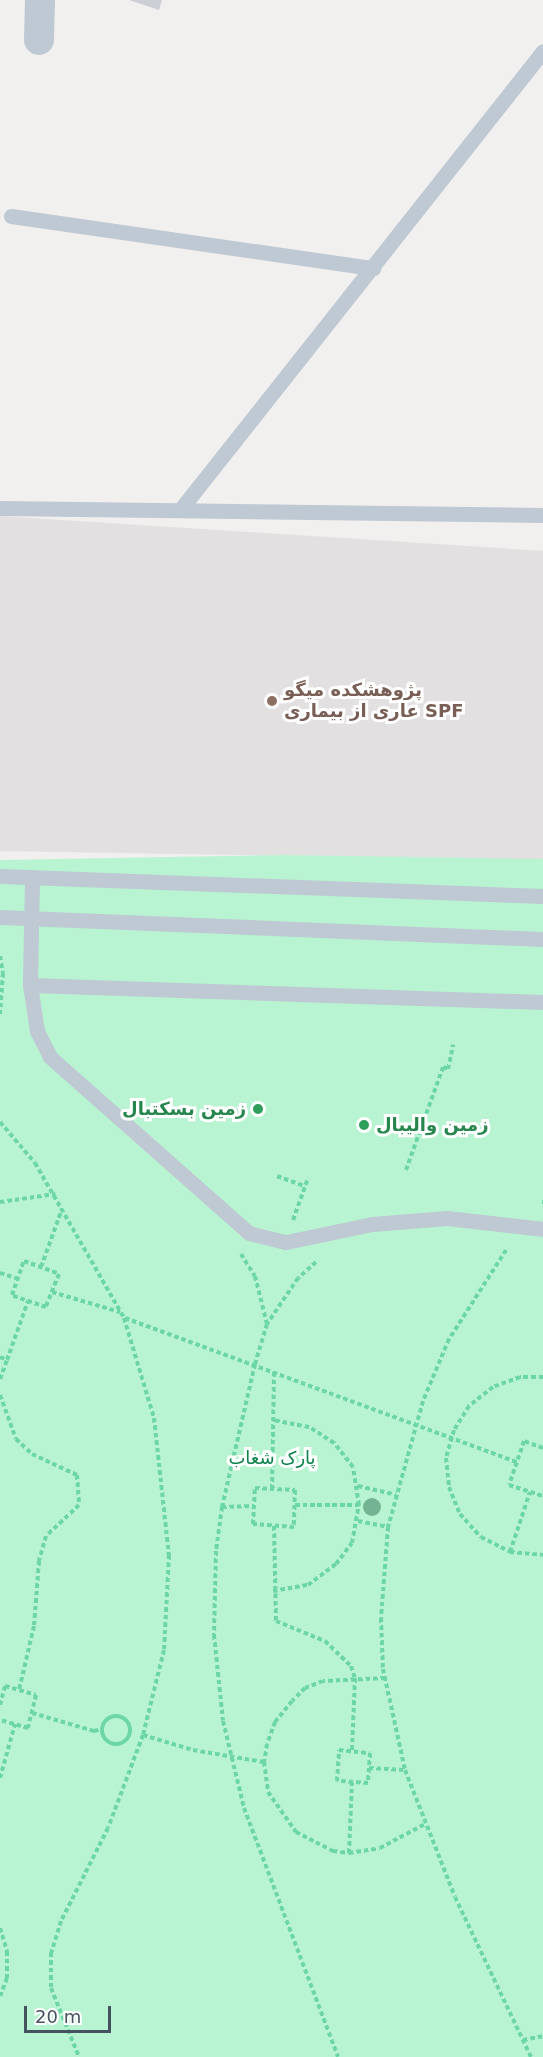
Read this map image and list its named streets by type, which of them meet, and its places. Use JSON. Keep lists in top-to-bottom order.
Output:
{
  "parks": ["پارک شغاب"],
  "places": ["پژوهشکده میگو عاری از بیماری SPF", "زمین بسکتبال", "زمین والیبال"],
  "scale_bar": "20 m"
}
